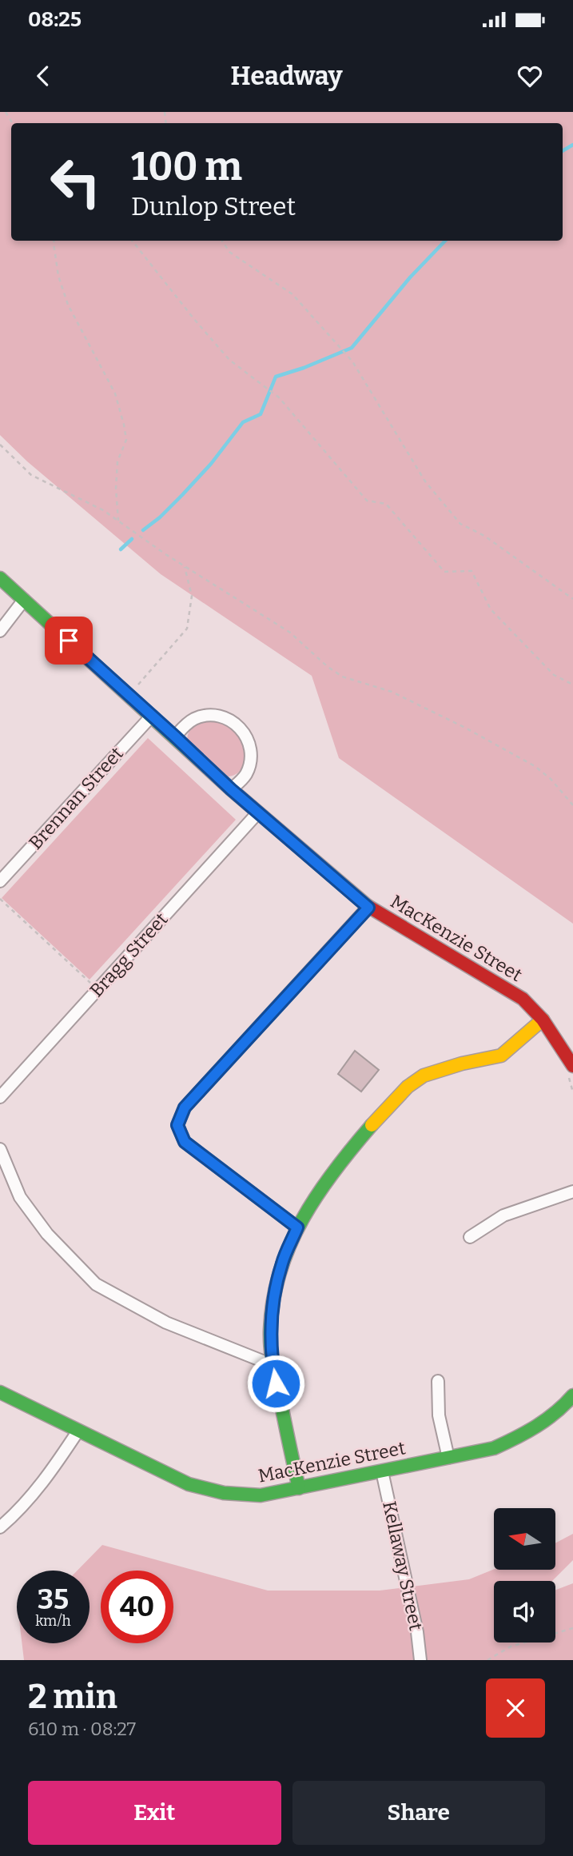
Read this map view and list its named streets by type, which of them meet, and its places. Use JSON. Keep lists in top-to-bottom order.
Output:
{
  "streets": {
    "street": [
      "Brennan Street",
      "MacKenzie Street",
      "Bragg Street",
      "Kellaway Street"
    ]
  },
  "crossings": [
    ["Brennan Street", "MacKenzie Street"],
    ["MacKenzie Street", "Bragg Street"],
    ["MacKenzie Street", "Kellaway Street"]
  ],
  "north": "left",
  "page": {
    "status": "08:25",
    "header": "Headway",
    "turn": ["100 m", "Dunlop Street"],
    "speed": "35 km/h",
    "limit": "40",
    "heading": ["2 min", "610 m · 08:27"],
    "buttons": ["Exit", "Share"]
  }
}
